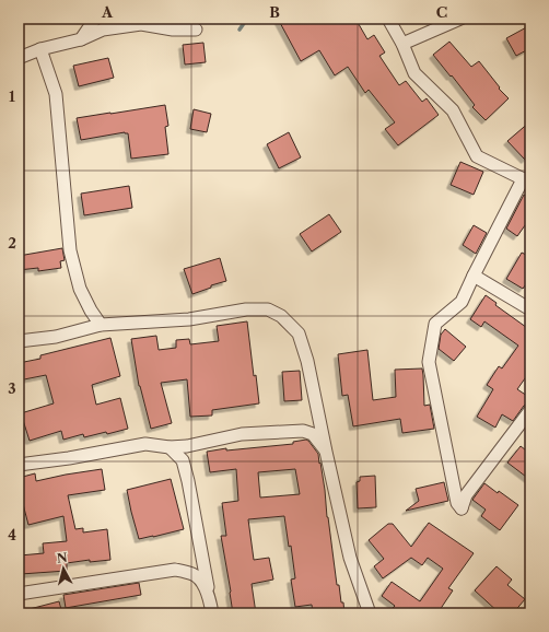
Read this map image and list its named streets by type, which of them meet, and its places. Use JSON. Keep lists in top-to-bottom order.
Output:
{
  "north": "top",
  "grid": {
    "columns": ["A", "B", "C"],
    "rows": [
      "1",
      "2",
      "3",
      "4"
    ]
  }
}
